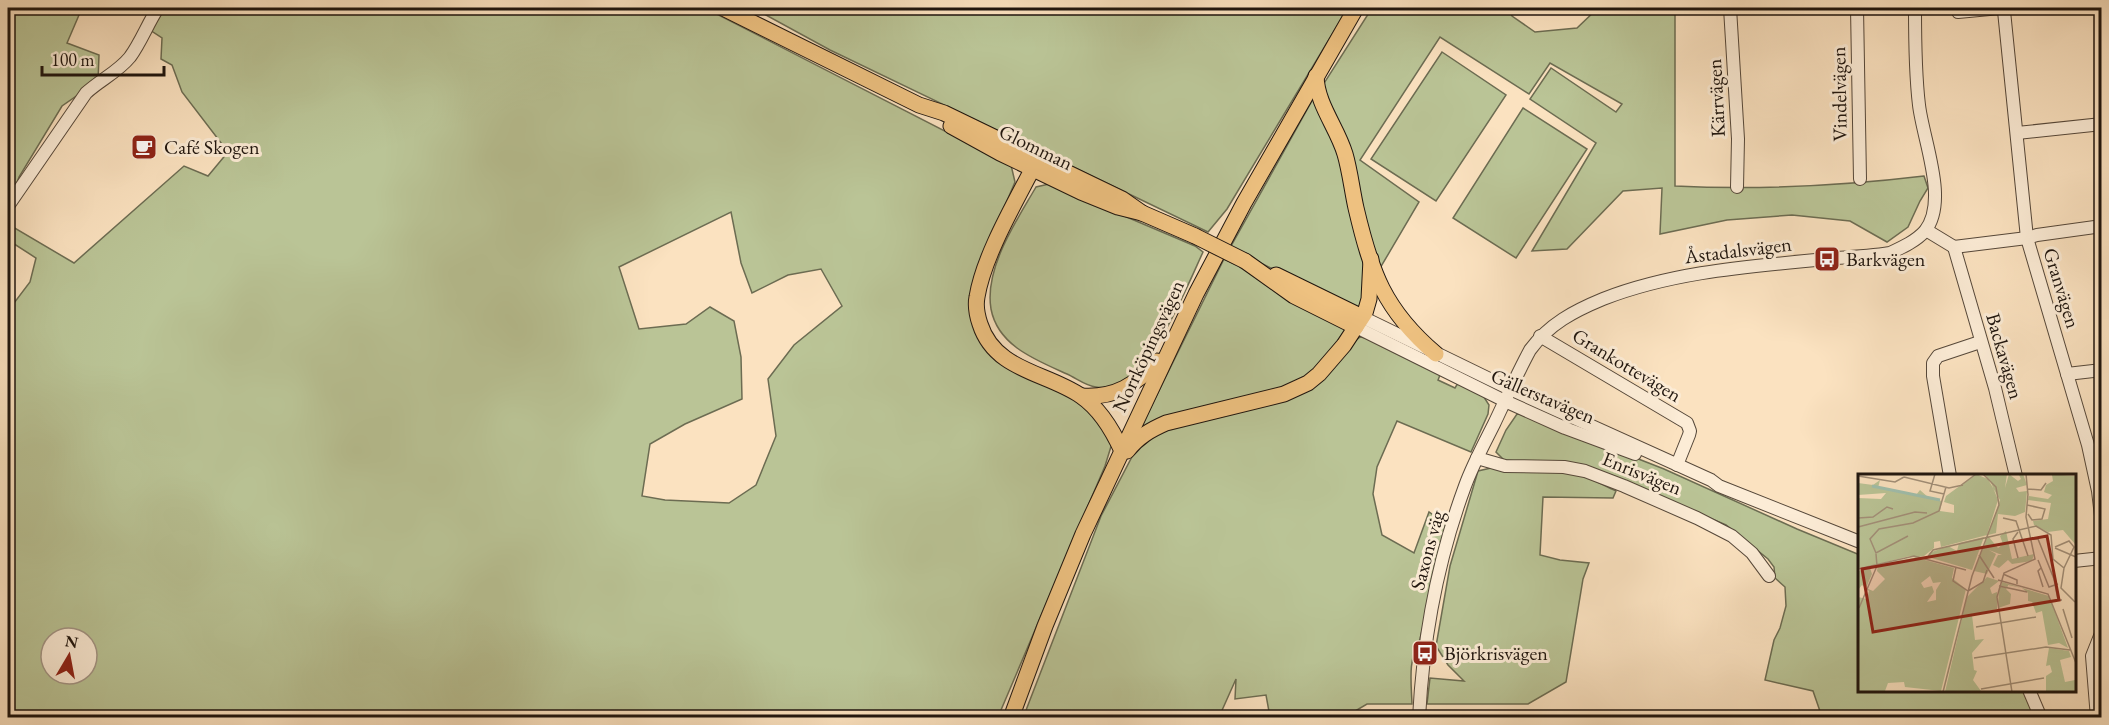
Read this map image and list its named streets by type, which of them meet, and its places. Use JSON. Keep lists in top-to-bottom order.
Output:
{
  "streets": {
    "main road": ["Glomman", "Norrköpingsvägen"],
    "street": [
      "Vindelvägen",
      "Kärrvägen",
      "Åstadalsvägen",
      "Granvägen",
      "Backavägen",
      "Grankottevägen",
      "Gällerstavägen",
      "Enrisvägen",
      "Saxons väg"
    ]
  },
  "crossings": [
    ["Glomman", "Gällerstavägen"],
    ["Åstadalsvägen", "Grankottevägen"],
    ["Åstadalsvägen", "Gällerstavägen"],
    ["Åstadalsvägen", "Saxons väg"],
    ["Grankottevägen", "Gällerstavägen"],
    ["Gällerstavägen", "Saxons väg"],
    ["Enrisvägen", "Saxons väg"]
  ],
  "places": {
    "cafe": ["Café Skogen"],
    "bus stop": ["Barkvägen", "Björkrisvägen"]
  },
  "scale_bar": "100 m",
  "north": "top"
}
